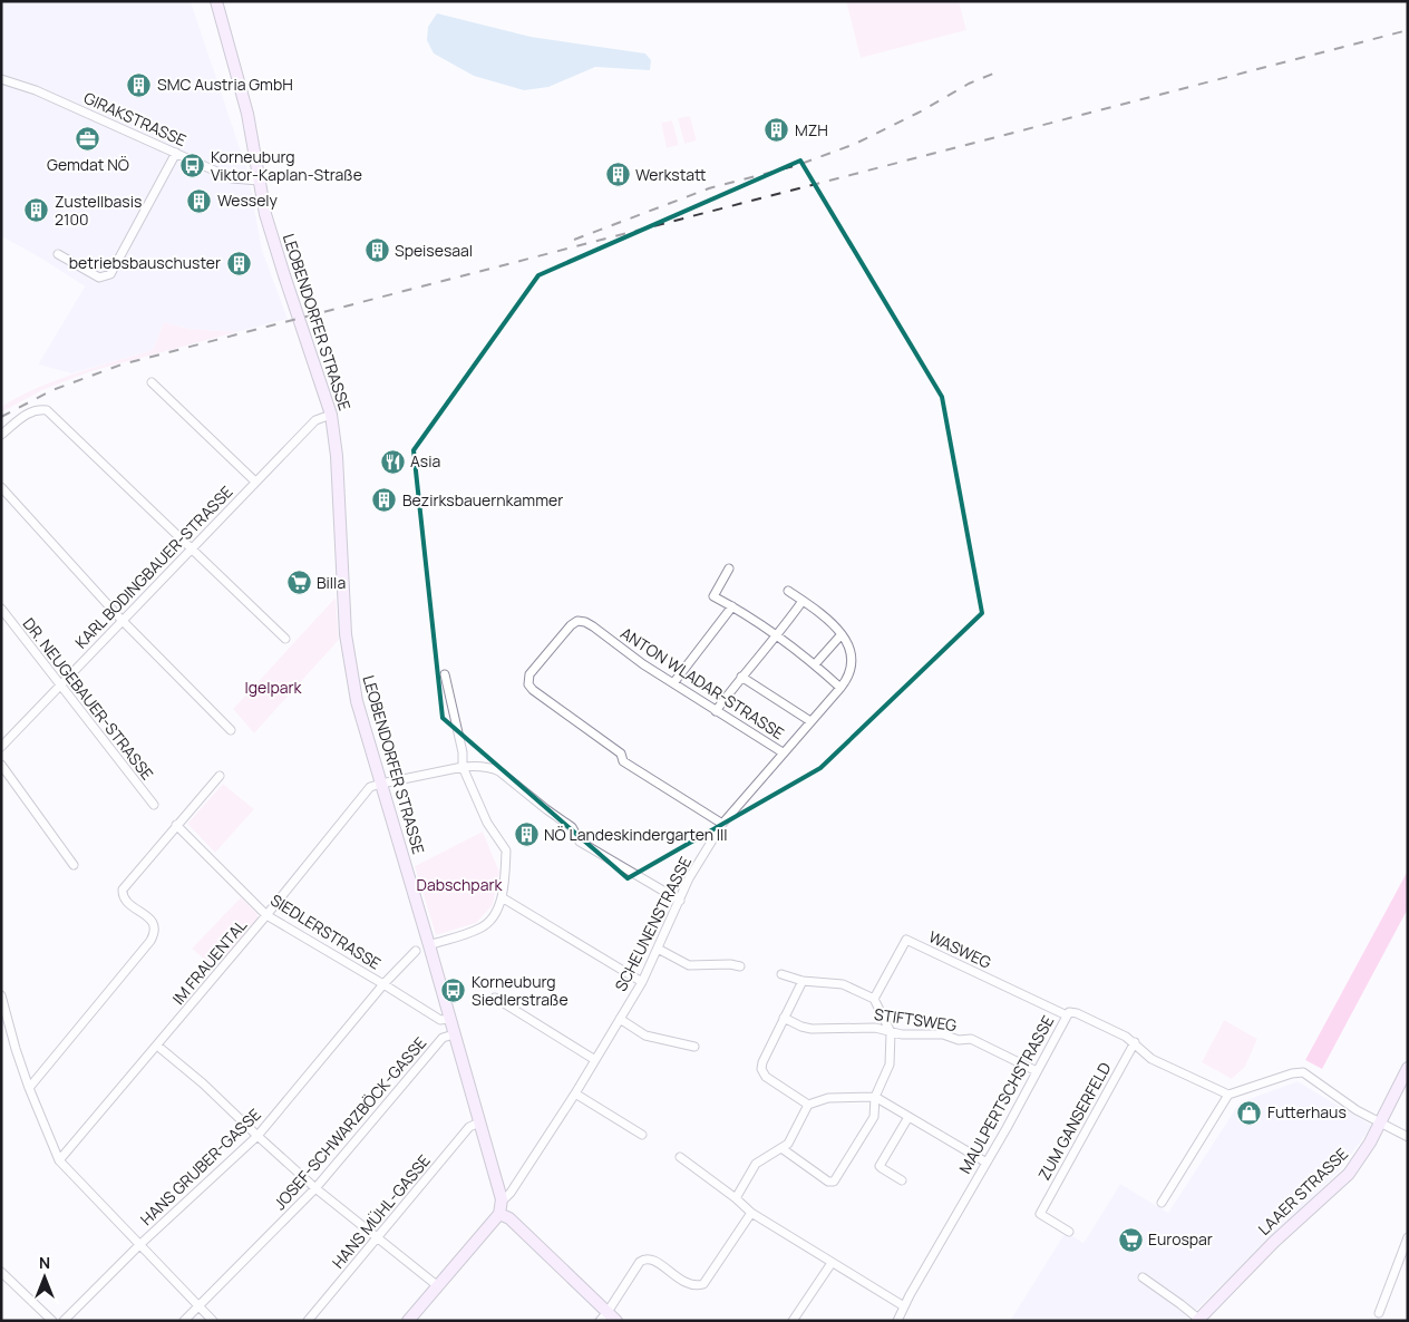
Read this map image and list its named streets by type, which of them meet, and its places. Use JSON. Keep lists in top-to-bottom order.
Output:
{
  "streets": {
    "main road": ["LEOBENDORFER STRASSE", "LAAER STRASSE"],
    "street": [
      "GIRAKSTRASSE",
      "KARL BODINGBAUER-STRASSE",
      "ANTON WLADAR-STRASSE",
      "DR. NEUGEBAUER-STRASSE",
      "SCHEUNENSTRASSE",
      "SIEDLERSTRASSE",
      "WASWEG",
      "IM FRAUENTAL",
      "STIFTSWEG",
      "MAULPERTSCHSTRASSE",
      "ZUM GANSERFELD",
      "JOSEF-SCHWARZBÖCK-GASSE",
      "HANS GRUBER-GASSE",
      "HANS MÜHL-GASSE"
    ]
  },
  "crossings": [
    ["GIRAKSTRASSE", "LEOBENDORFER STRASSE"],
    ["LEOBENDORFER STRASSE", "KARL BODINGBAUER-STRASSE"],
    ["LEOBENDORFER STRASSE", "SCHEUNENSTRASSE"],
    ["LEOBENDORFER STRASSE", "SIEDLERSTRASSE"],
    ["LEOBENDORFER STRASSE", "IM FRAUENTAL"],
    ["LEOBENDORFER STRASSE", "JOSEF-SCHWARZBÖCK-GASSE"],
    ["LEOBENDORFER STRASSE", "HANS MÜHL-GASSE"],
    ["KARL BODINGBAUER-STRASSE", "DR. NEUGEBAUER-STRASSE"],
    ["ANTON WLADAR-STRASSE", "SCHEUNENSTRASSE"],
    ["SIEDLERSTRASSE", "IM FRAUENTAL"],
    ["SIEDLERSTRASSE", "HANS GRUBER-GASSE"],
    ["WASWEG", "MAULPERTSCHSTRASSE"],
    ["STIFTSWEG", "MAULPERTSCHSTRASSE"],
    ["MAULPERTSCHSTRASSE", "ZUM GANSERFELD"]
  ],
  "parks": ["Igelpark", "Dabschpark"],
  "places": {
    "building": [
      "SMC Austria GmbH",
      "MZH",
      "Werkstatt",
      "Wessely",
      "Zustellbasis 2100",
      "Speisesaal",
      "betriebsbauschuster",
      "Bezirksbauernkammer",
      "NÖ Landeskindergarten III"
    ],
    "office": ["Gemdat NÖ"],
    "bus stop": ["Korneuburg Viktor-Kaplan-Straße", "Korneuburg Siedlerstraße"],
    "restaurant": ["Asia"],
    "supermarket": ["Billa", "Eurospar"],
    "shop": ["Futterhaus"]
  },
  "north": "top"
}
